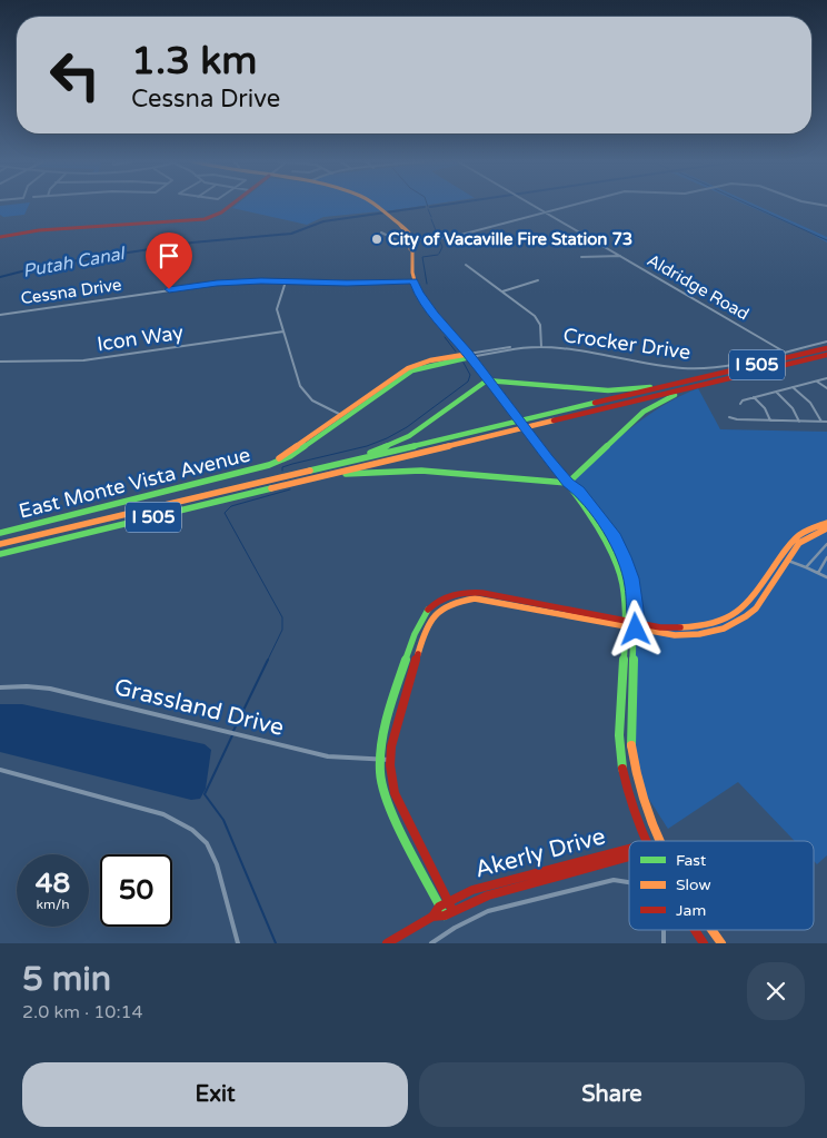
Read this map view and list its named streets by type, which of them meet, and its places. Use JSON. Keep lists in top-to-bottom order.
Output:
{
  "streets": {
    "main road": ["I 505", "East Monte Vista Avenue", "Akerly Drive"],
    "street": [
      "Aldridge Road",
      "Cessna Drive",
      "Icon Way",
      "Crocker Drive",
      "Grassland Drive"
    ]
  },
  "crossings": [
    ["Aldridge Road", "Crocker Drive"],
    ["Crocker Drive", "East Monte Vista Avenue"]
  ],
  "water": ["Putah Canal"],
  "places": ["City of Vacaville Fire Station 73"],
  "legend": ["Fast", "Slow", "Jam"],
  "page": {
    "turn": ["1.3 km", "Cessna Drive"],
    "speed": "48 km/h",
    "limit": "50",
    "heading": ["5 min", "2.0 km · 10:14"],
    "buttons": ["Exit", "Share"]
  }
}
